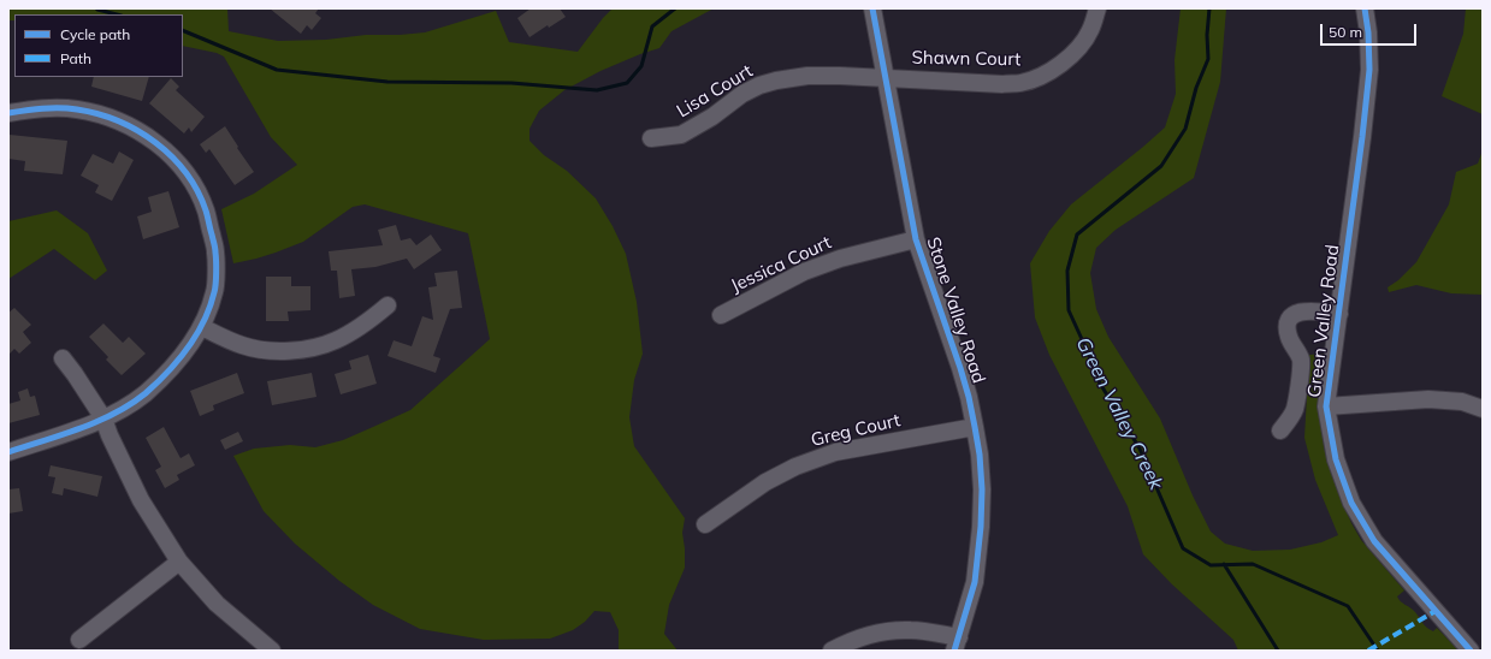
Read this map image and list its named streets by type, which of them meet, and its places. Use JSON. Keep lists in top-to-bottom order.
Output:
{
  "streets": {
    "street": [
      "Shawn Court",
      "Lisa Court",
      "Jessica Court",
      "Stone Valley Road",
      "Green Valley Road",
      "Greg Court"
    ]
  },
  "crossings": [
    ["Shawn Court", "Lisa Court"],
    ["Shawn Court", "Stone Valley Road"],
    ["Lisa Court", "Stone Valley Road"],
    ["Jessica Court", "Stone Valley Road"],
    ["Stone Valley Road", "Greg Court"]
  ],
  "water": ["Green Valley Creek"],
  "legend": ["Cycle path", "Path"],
  "scale_bar": "50 m"
}
